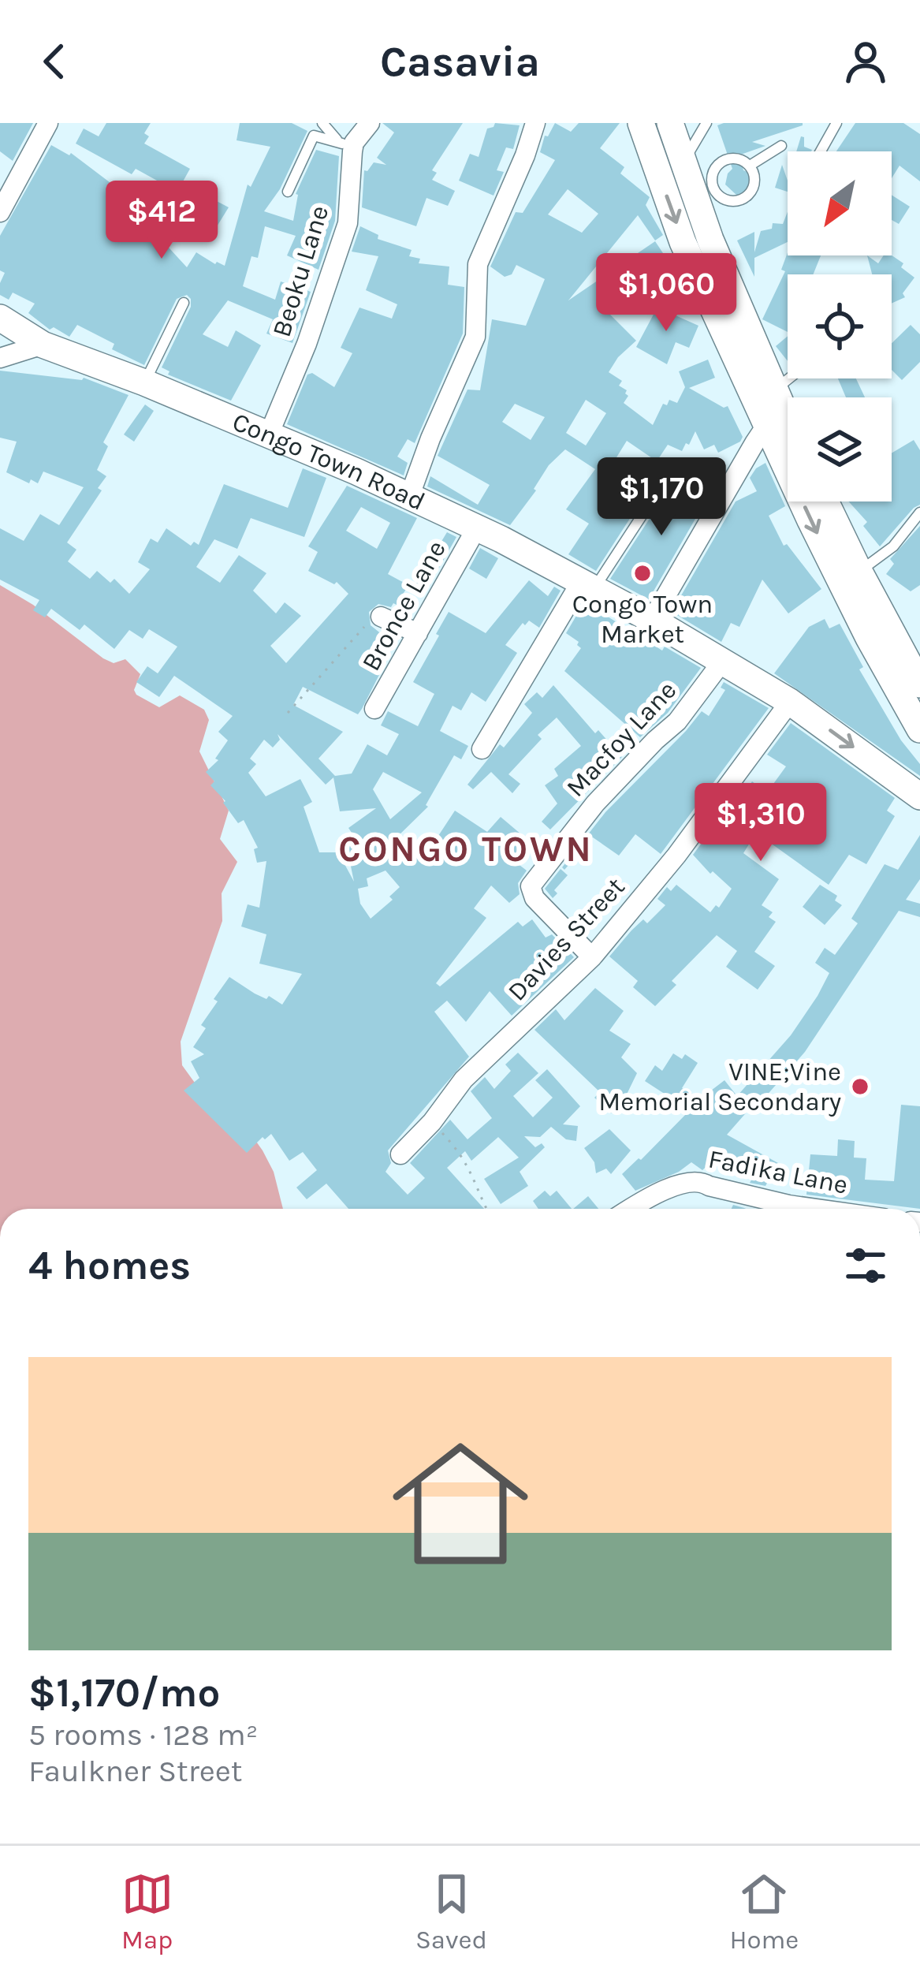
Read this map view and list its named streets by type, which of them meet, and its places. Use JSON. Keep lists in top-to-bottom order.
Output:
{
  "streets": {
    "main road": ["Congo Town Road"],
    "street": [
      "Beoku Lane",
      "Bronce Lane",
      "Macfoy Lane",
      "Davies Street",
      "Fadika Lane"
    ]
  },
  "crossings": [
    ["Beoku Lane", "Congo Town Road"],
    ["Congo Town Road", "Bronce Lane"],
    ["Congo Town Road", "Macfoy Lane"],
    ["Congo Town Road", "Davies Street"],
    ["Macfoy Lane", "Davies Street"]
  ],
  "districts": ["CONGO TOWN"],
  "places": ["Congo Town Market", "VINE;Vine Memorial Secondary"],
  "north": "bottom left",
  "page": {
    "header": "Casavia",
    "price": [
      "$412",
      "$1,060",
      "$1,170",
      "$1,310"
    ],
    "heading": "4 homes",
    "list": [
      {
        "name": "$1,170/mo",
        "note": "5 rooms · 128 m² · Faulkner Street"
      }
    ],
    "tabs": ["Map", "Saved", "Home"]
  }
}
